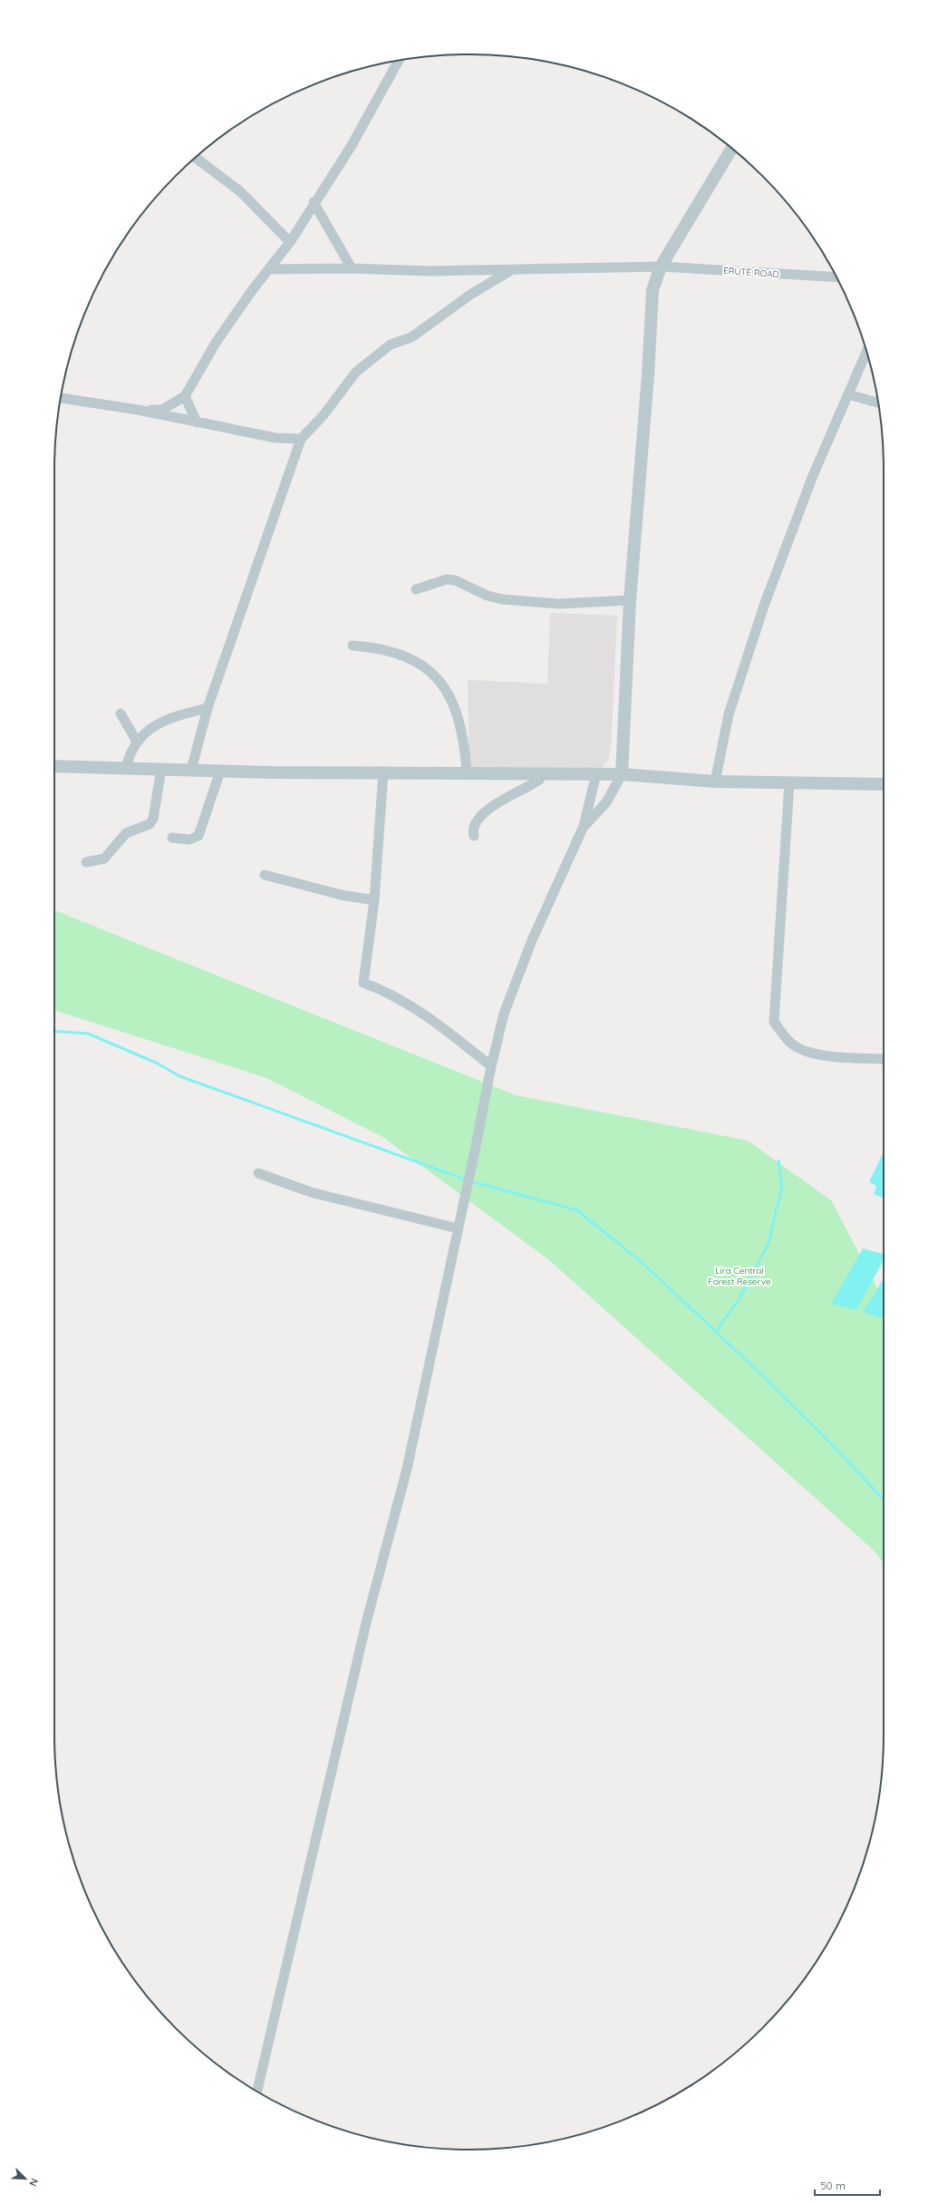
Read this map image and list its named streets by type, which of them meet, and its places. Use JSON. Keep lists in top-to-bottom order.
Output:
{
  "streets": {
    "street": ["ERUTE ROAD"]
  },
  "parks": ["Lira Central Forest Reserve"],
  "scale_bar": "50 m",
  "north": "bottom right"
}
